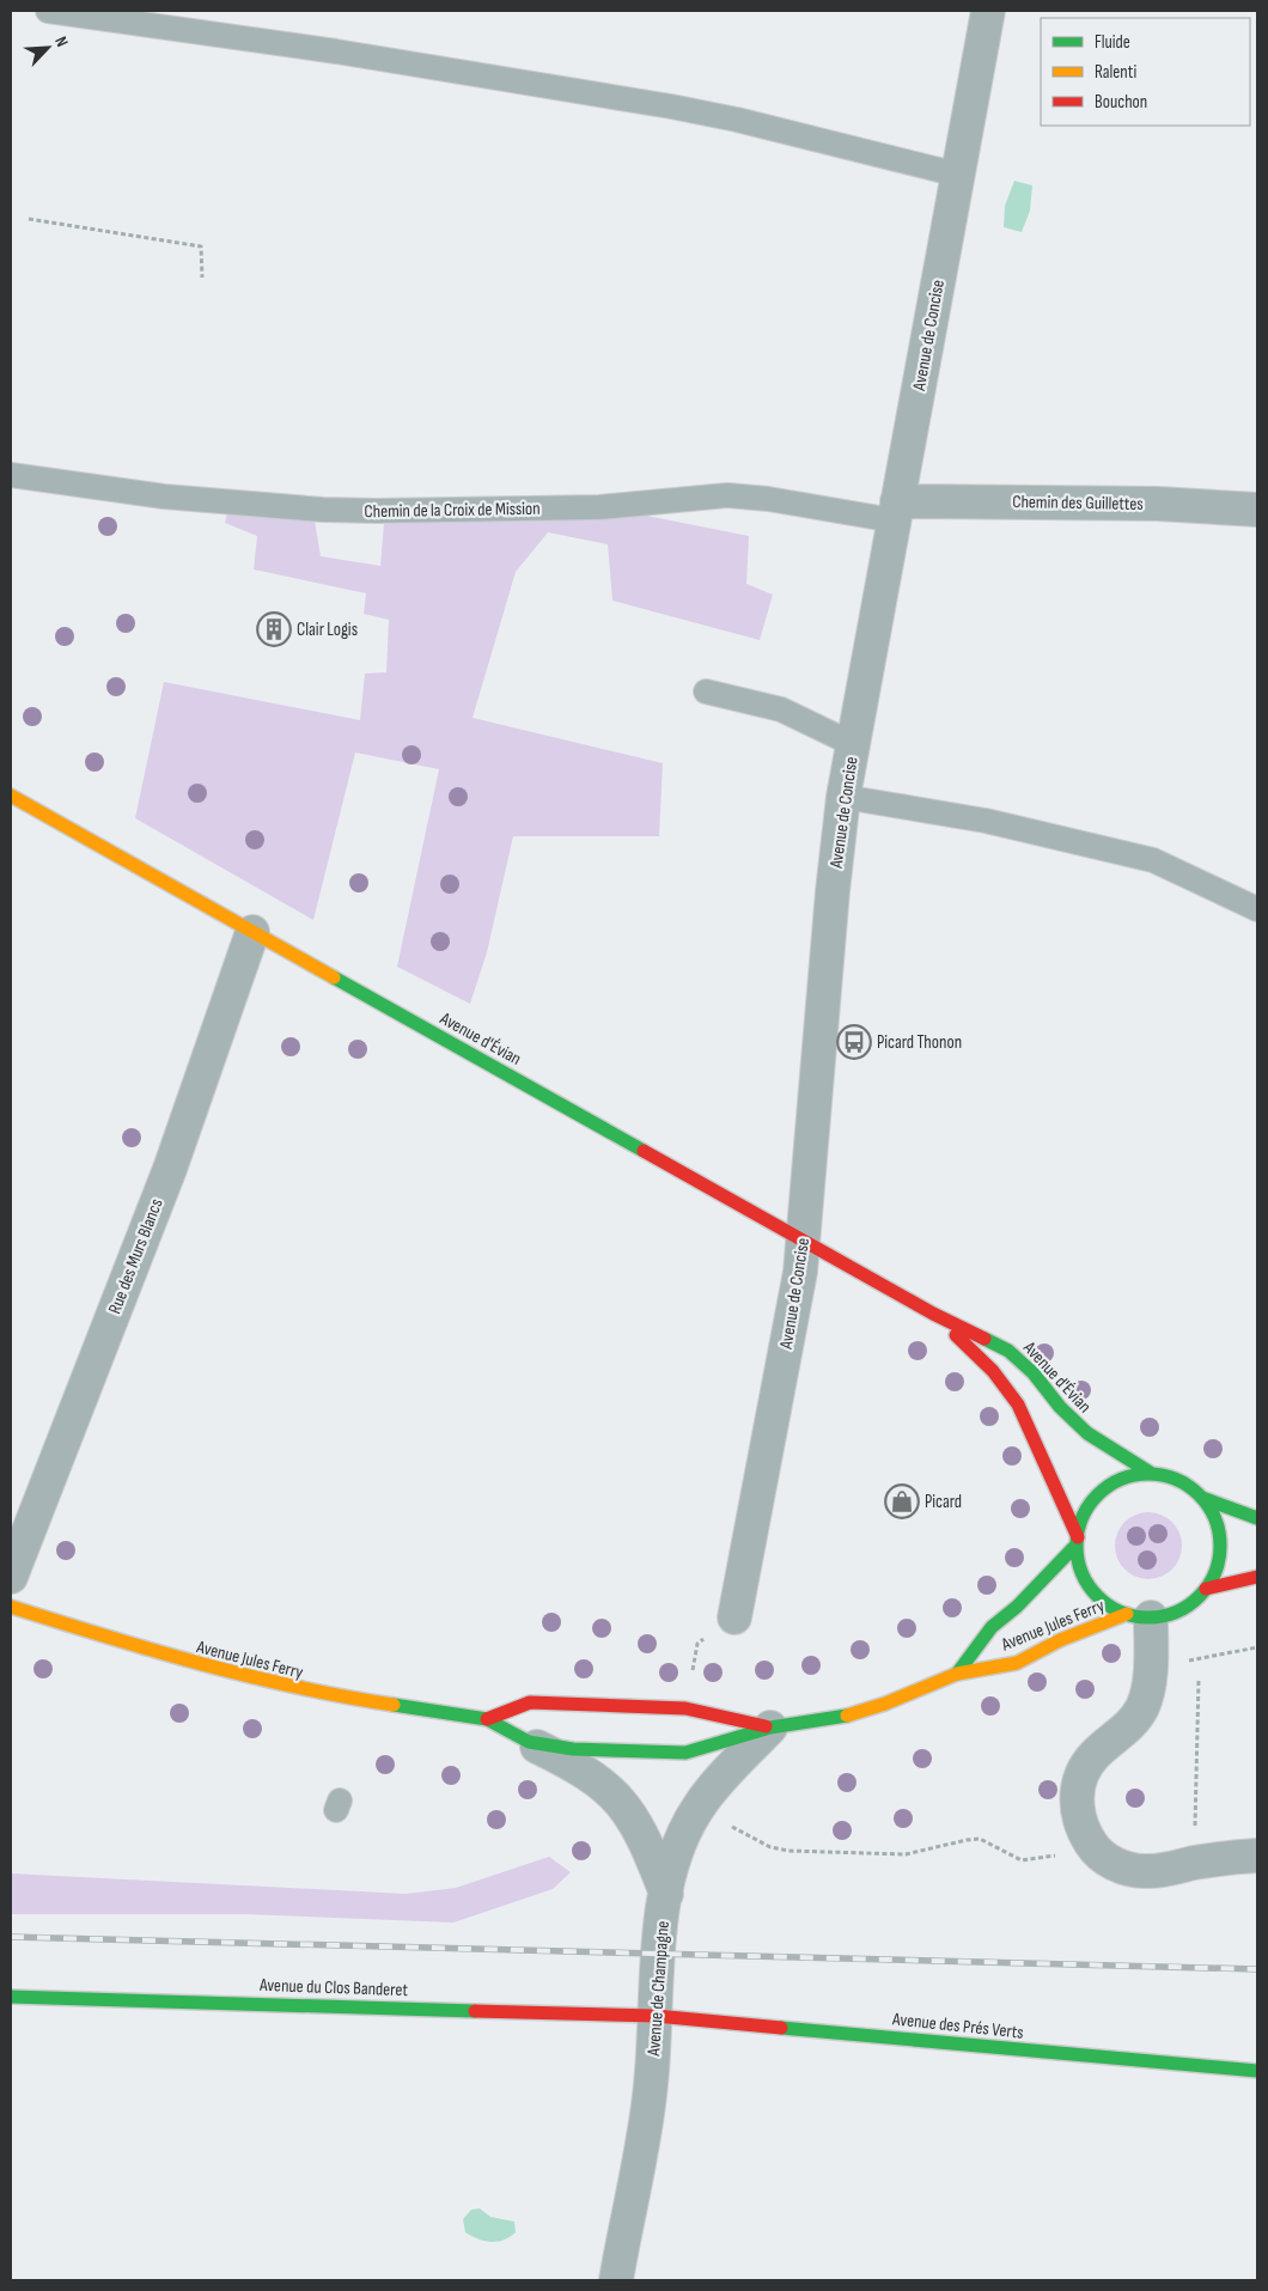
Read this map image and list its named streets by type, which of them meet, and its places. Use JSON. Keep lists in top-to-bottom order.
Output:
{
  "streets": {
    "street": [
      "Avenue de Concise",
      "Chemin des Guillettes",
      "Avenue d'Évian",
      "Rue des Murs Blancs",
      "Avenue Jules Ferry",
      "Avenue du Clos Banderet",
      "Avenue de Champagne",
      "Avenue des Prés Verts"
    ],
    "lane": ["Chemin de la Croix de Mission"]
  },
  "crossings": [
    ["Avenue de Concise", "Chemin des Guillettes"],
    ["Avenue de Concise", "Chemin de la Croix de Mission"],
    ["Avenue de Concise", "Avenue d'Évian"],
    ["Chemin des Guillettes", "Chemin de la Croix de Mission"],
    ["Avenue d'Évian", "Rue des Murs Blancs"],
    ["Avenue d'Évian", "Avenue Jules Ferry"],
    ["Avenue Jules Ferry", "Avenue de Champagne"],
    ["Avenue du Clos Banderet", "Avenue de Champagne"],
    ["Avenue du Clos Banderet", "Avenue des Prés Verts"],
    ["Avenue de Champagne", "Avenue des Prés Verts"]
  ],
  "places": {
    "building": ["Clair Logis"],
    "bus stop": ["Picard Thonon"],
    "shop": ["Picard"]
  },
  "legend": ["Fluide", "Ralenti", "Bouchon"],
  "north": "top right"
}
